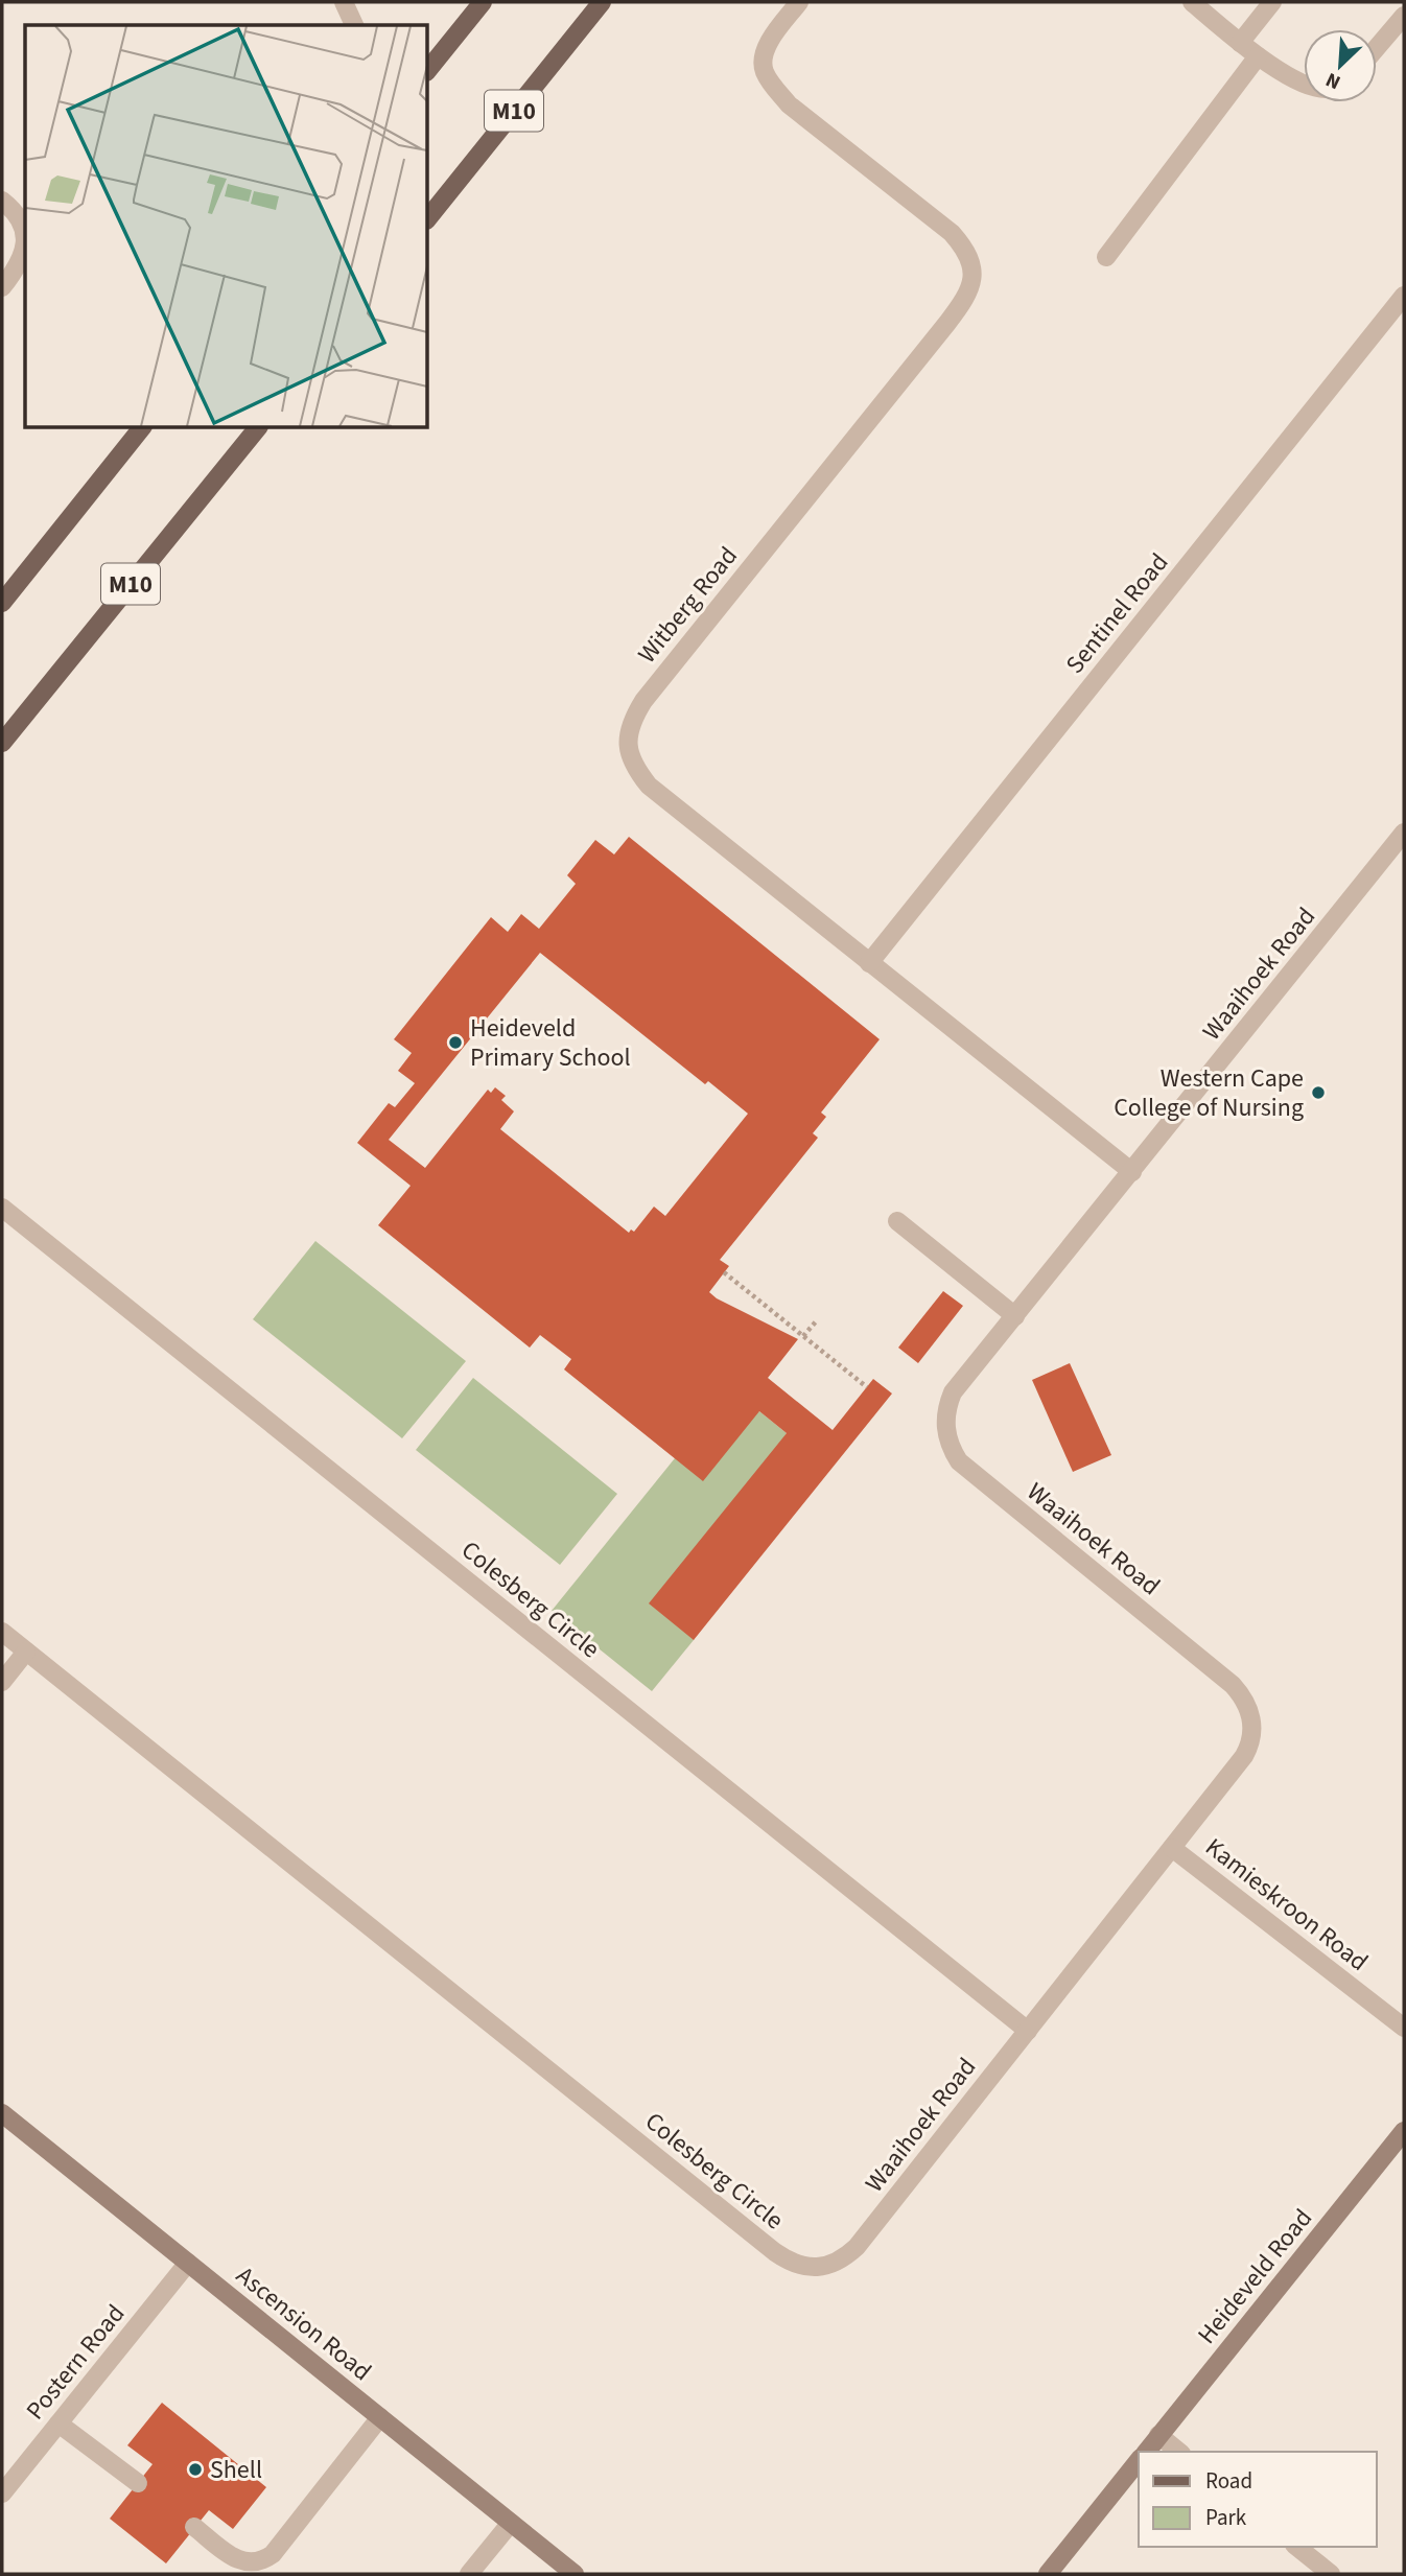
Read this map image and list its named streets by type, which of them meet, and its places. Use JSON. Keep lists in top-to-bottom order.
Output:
{
  "streets": {
    "main road": ["M10"],
    "street": [
      "Witberg Road",
      "Sentinel Road",
      "Waaihoek Road",
      "Colesberg Circle",
      "Kamieskroon Road",
      "Heideveld Road",
      "Ascension Road",
      "Postern Road"
    ]
  },
  "crossings": [
    ["Witberg Road", "Sentinel Road"],
    ["Witberg Road", "Waaihoek Road"],
    ["Waaihoek Road", "Colesberg Circle"],
    ["Waaihoek Road", "Kamieskroon Road"],
    ["Ascension Road", "Postern Road"]
  ],
  "places": ["Heideveld Primary School", "Western Cape College of Nursing", "Shell"],
  "legend": ["Road", "Park"],
  "north": "bottom left"
}
